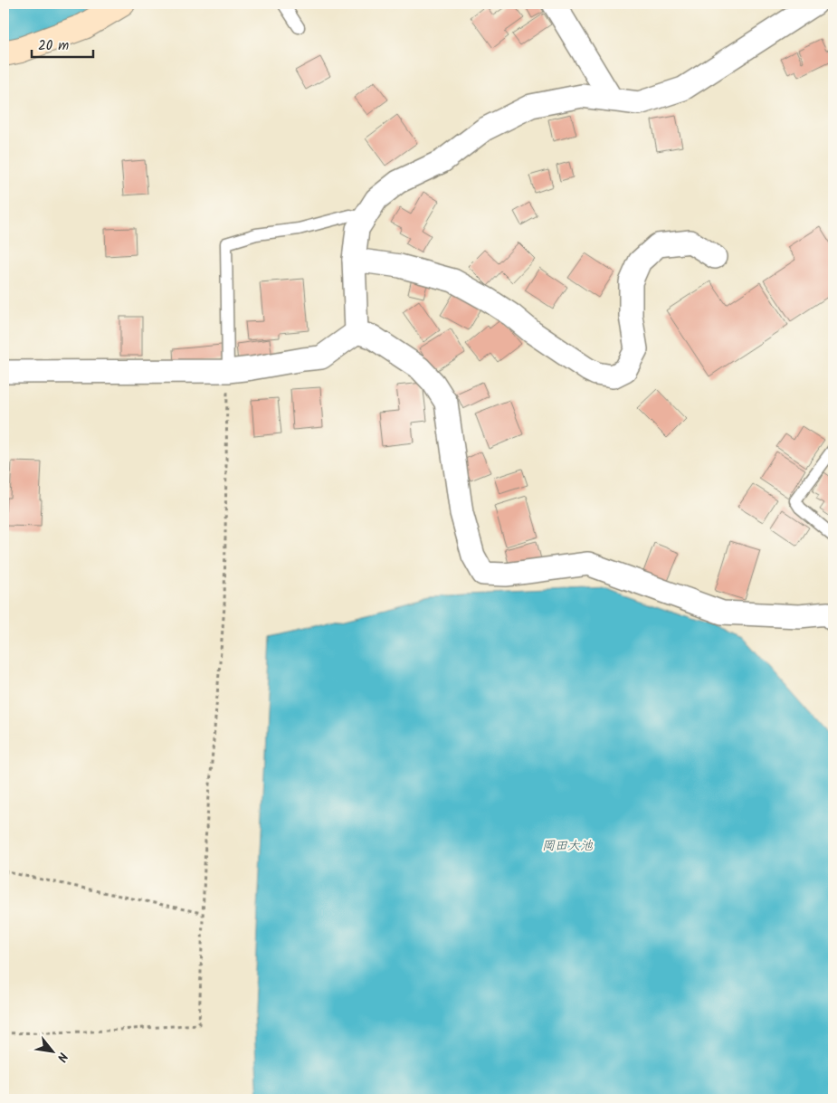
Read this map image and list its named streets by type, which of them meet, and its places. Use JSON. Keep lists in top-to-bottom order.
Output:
{
  "water": ["岡田大池"],
  "scale_bar": "20 m",
  "north": "bottom right"
}
